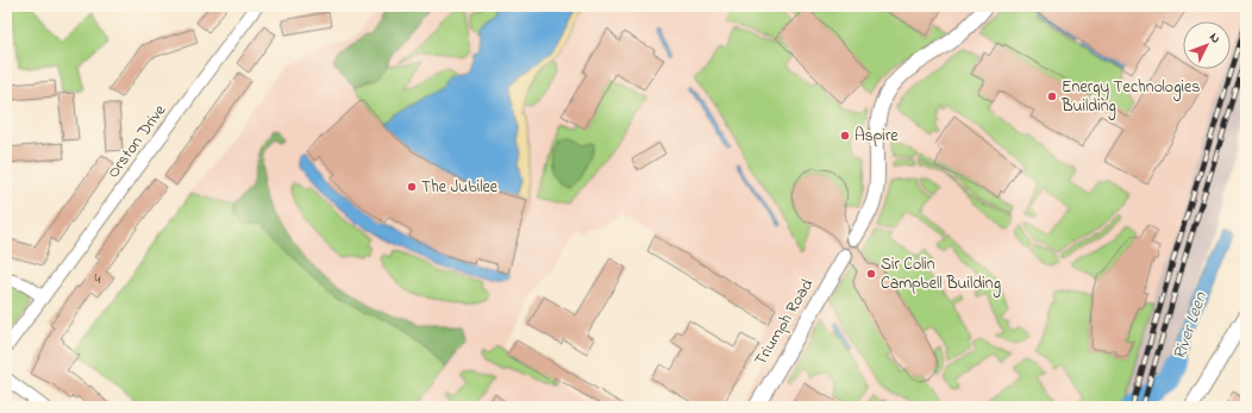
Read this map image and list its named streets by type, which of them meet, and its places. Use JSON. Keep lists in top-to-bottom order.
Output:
{
  "streets": {
    "street": ["Orston Drive", "Triumph Road"]
  },
  "water": ["River Leen"],
  "places": [
    "Energy Technologies Building",
    "Aspire",
    "The Jubilee",
    "Sir Colin Campbell Building"
  ],
  "house_numbers": ["4"],
  "north": "top right"
}
